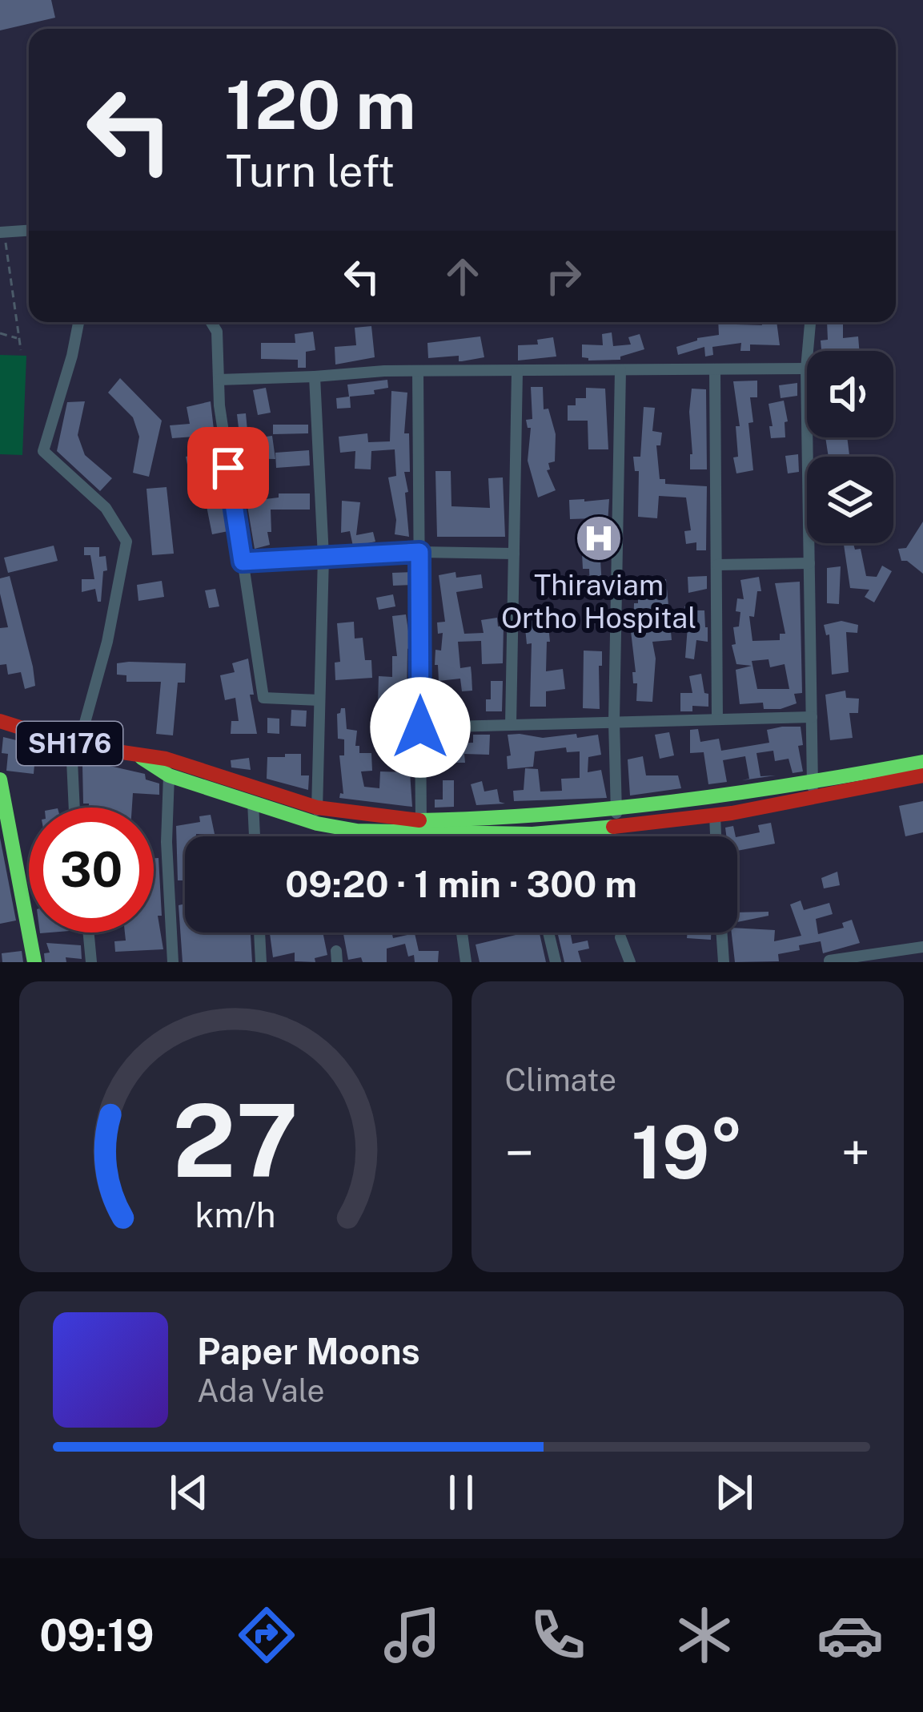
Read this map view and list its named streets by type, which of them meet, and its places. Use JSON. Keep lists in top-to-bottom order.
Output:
{
  "streets": {
    "main road": ["SH176"]
  },
  "places": {
    "hospital": ["Thiraviam Ortho Hospital"]
  },
  "page": {
    "turn": ["120 m", "Turn left"],
    "limit": "30",
    "trip": "09:20 · 1 min · 300 m",
    "tile": "Climate",
    "heat": ["−", "19°", "+"],
    "song": ["Paper Moons", "Ada Vale"],
    "tabs": "09:19",
    "gauge": ["27", "km/h"]
  }
}
